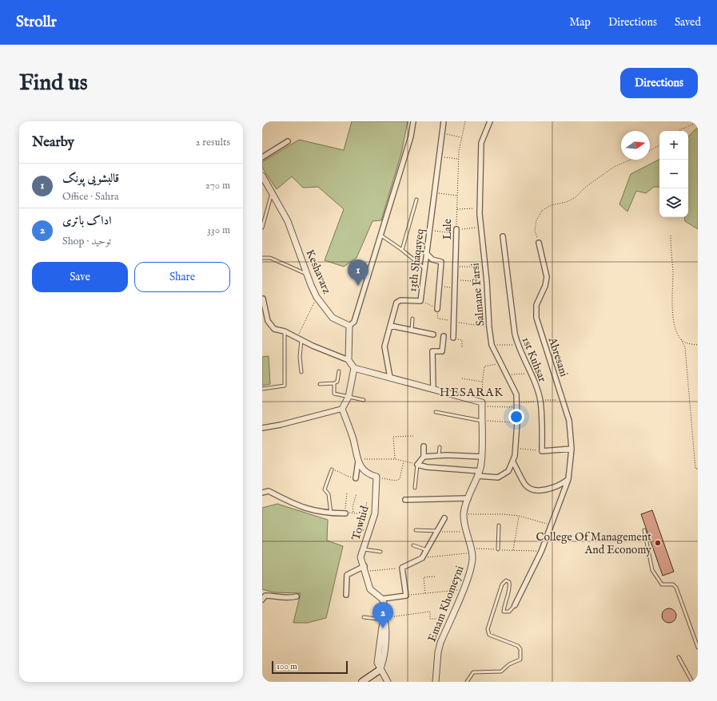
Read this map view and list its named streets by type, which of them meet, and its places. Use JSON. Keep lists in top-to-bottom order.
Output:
{
  "streets": {
    "street": [
      "Lale",
      "13th Shaqayeq",
      "Keshavarz",
      "Salmane Farsi",
      "Abresani",
      "1st Kuhsar",
      "Towhid",
      "Emam Khomeyni"
    ]
  },
  "districts": ["HESARAK"],
  "places": ["College Of Management And Economy"],
  "scale_bar": "100 m",
  "north": "right",
  "page": {
    "header": "Strollr",
    "nav": ["Map", "Directions", "Saved"],
    "buttons": [
      "Directions",
      ["Save", "Share"]
    ],
    "title": "Find us",
    "heading": ["Nearby", "2 results"],
    "map_buttons": ["+", "−"],
    "list": [
      {
        "mark": "1",
        "name": "قالبشویی پونک",
        "note": "Office · Sahra",
        "value": "270 m"
      },
      {
        "mark": "2",
        "name": "اداک باتری",
        "note": "Shop · توحید",
        "value": "330 m"
      }
    ],
    "pins": ["1", "2"],
    "scale": "100 m"
  }
}
